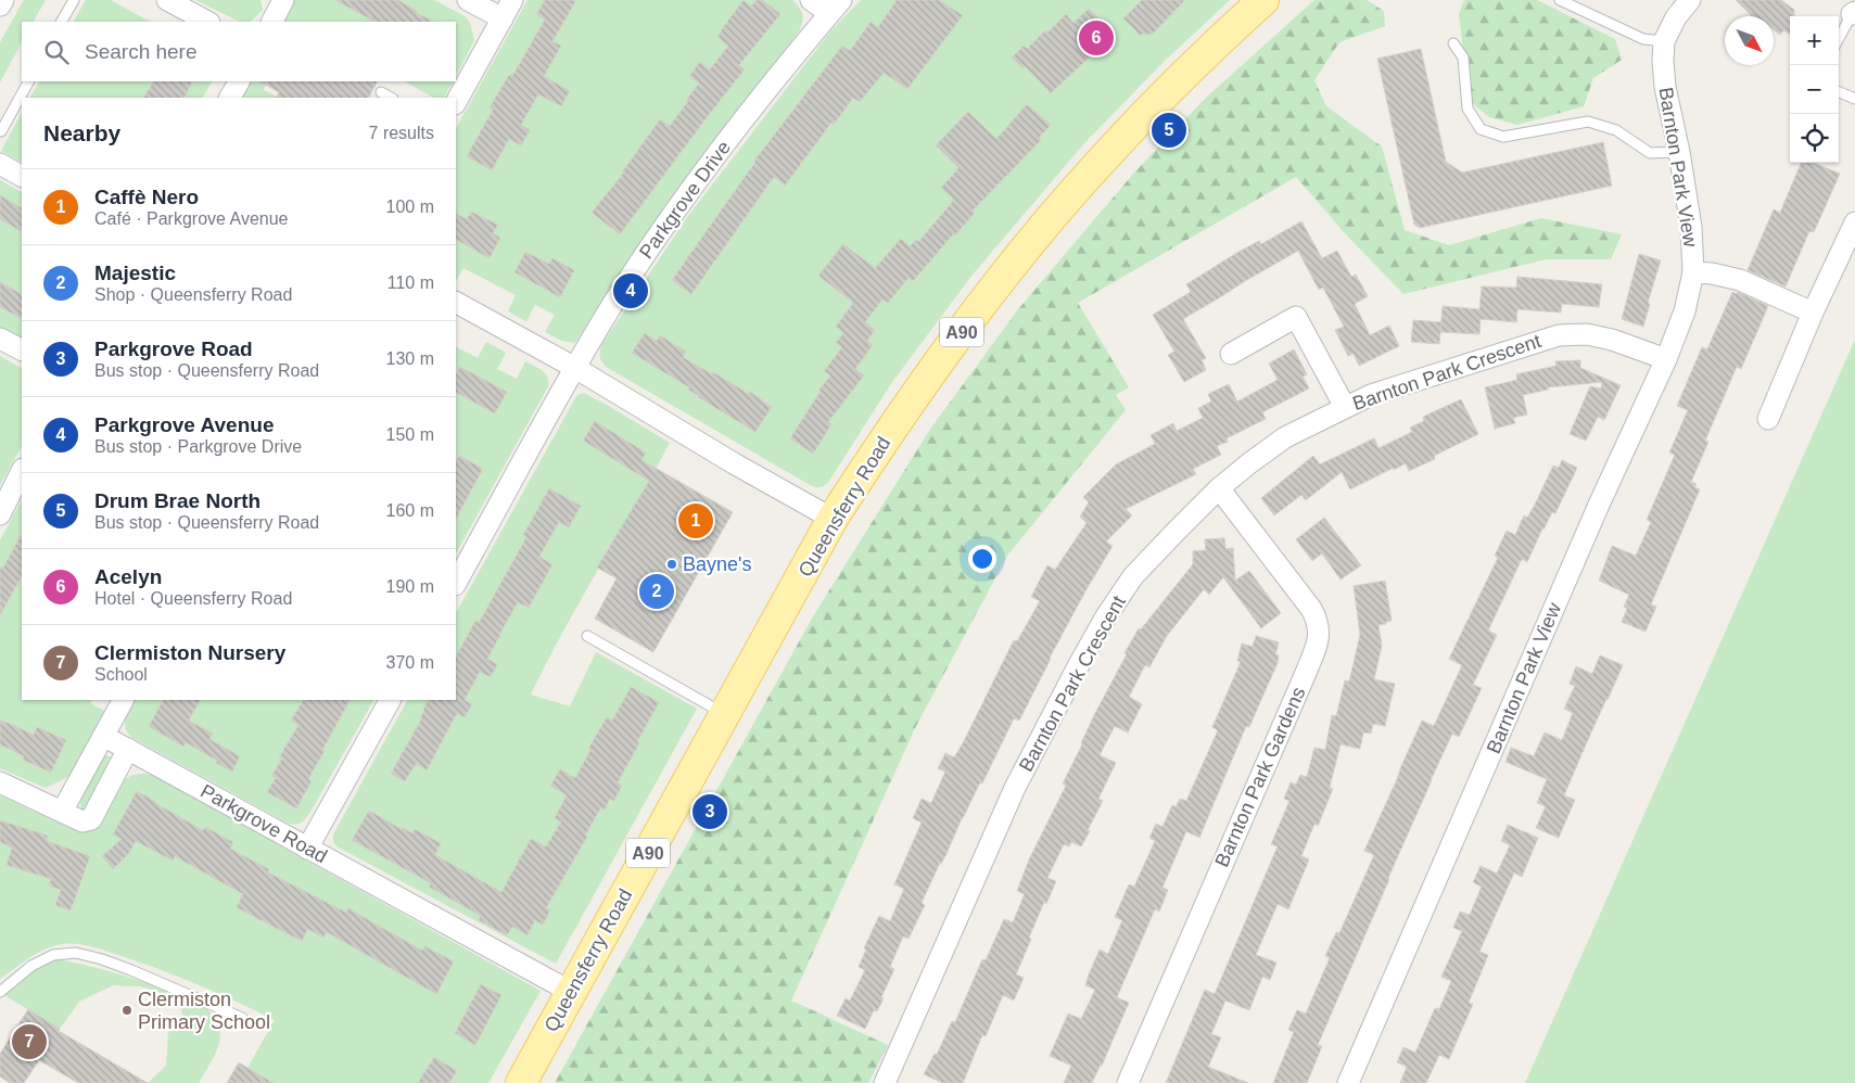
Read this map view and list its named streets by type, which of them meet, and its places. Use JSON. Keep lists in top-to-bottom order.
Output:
{
  "streets": {
    "main road": ["A90", "Queensferry Road"],
    "street": [
      "Barnton Park View",
      "Parkgrove Drive",
      "Barnton Park Crescent",
      "Barnton Park Gardens",
      "Parkgrove Road"
    ]
  },
  "crossings": [
    ["Barnton Park View", "Barnton Park Crescent"],
    ["Barnton Park Crescent", "Barnton Park Gardens"],
    ["Queensferry Road", "Parkgrove Road"]
  ],
  "places": ["Bayne's", "Clermiston Primary School"],
  "north": "bottom right",
  "page": {
    "map_buttons": ["+", "−"],
    "pins": [
      "6",
      "5",
      "4",
      "1",
      "2",
      "3",
      "7"
    ],
    "search": "Search here",
    "heading": ["Nearby", "7 results"],
    "list": [
      {
        "mark": "1",
        "name": "Caffè Nero",
        "note": "Café · Parkgrove Avenue",
        "value": "100 m"
      },
      {
        "mark": "2",
        "name": "Majestic",
        "note": "Shop · Queensferry Road",
        "value": "110 m"
      },
      {
        "mark": "3",
        "name": "Parkgrove Road",
        "note": "Bus stop · Queensferry Road",
        "value": "130 m"
      },
      {
        "mark": "4",
        "name": "Parkgrove Avenue",
        "note": "Bus stop · Parkgrove Drive",
        "value": "150 m"
      },
      {
        "mark": "5",
        "name": "Drum Brae North",
        "note": "Bus stop · Queensferry Road",
        "value": "160 m"
      },
      {
        "mark": "6",
        "name": "Acelyn",
        "note": "Hotel · Queensferry Road",
        "value": "190 m"
      },
      {
        "mark": "7",
        "name": "Clermiston Nursery",
        "note": "School",
        "value": "370 m"
      }
    ]
  }
}
